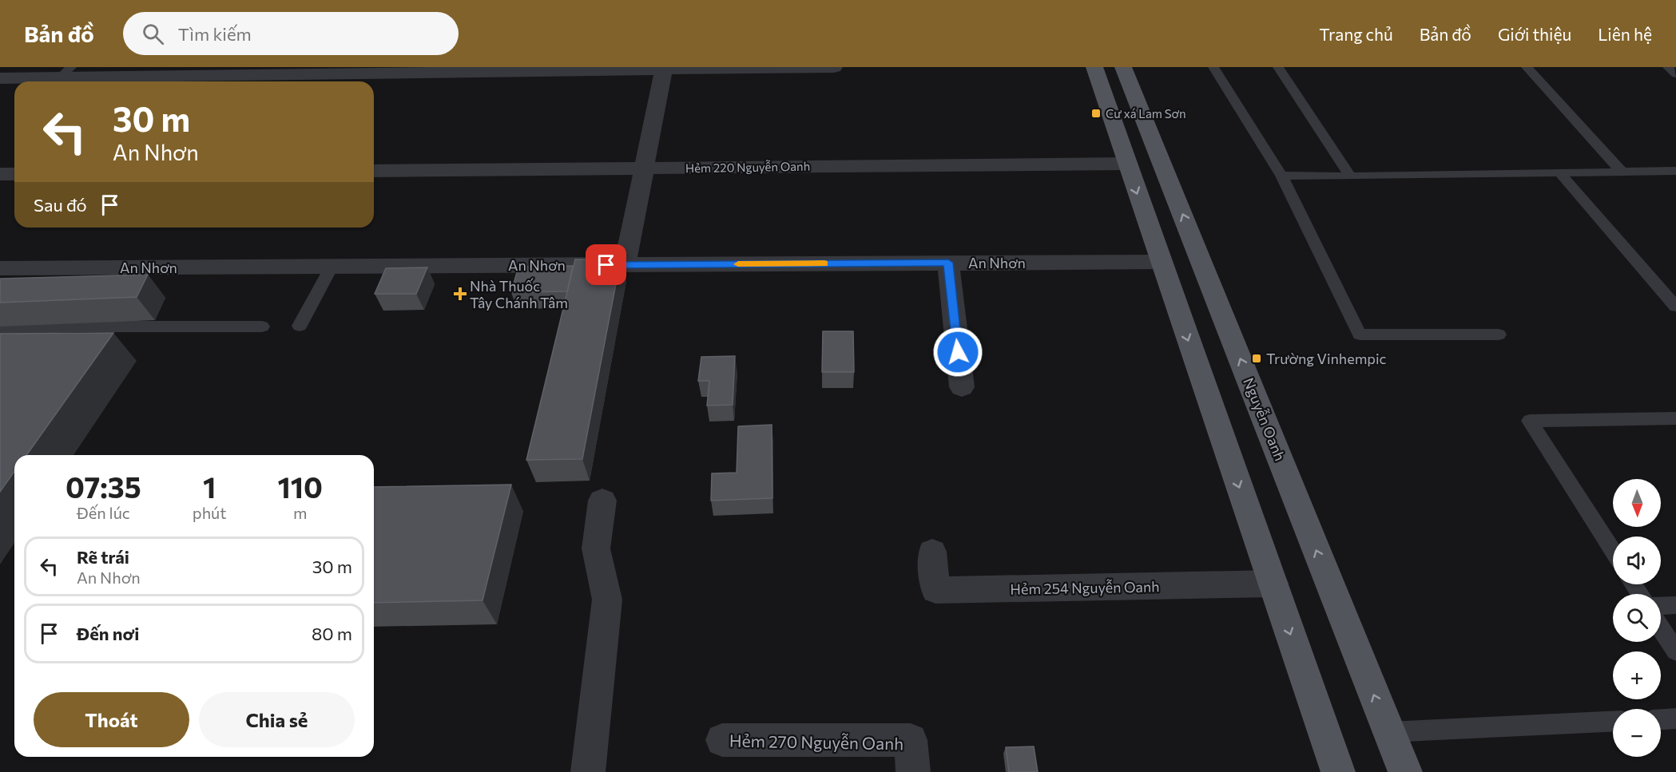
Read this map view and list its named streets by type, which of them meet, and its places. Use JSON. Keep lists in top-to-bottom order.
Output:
{
  "streets": {
    "main road": ["Nguyễn Oanh"],
    "street": [
      "Hẻm 220 Nguyễn Oanh",
      "An Nhơn",
      "Hẻm 254 Nguyễn Oanh",
      "Hẻm 270 Nguyễn Oanh"
    ]
  },
  "places": {
    "transit": ["Cư xá Lam Sơn", "Trường Vinhempic"],
    "health": ["Nhà Thuốc Tây Chánh Tâm"]
  },
  "north": "bottom",
  "page": {
    "header": "Bản đồ",
    "search": "Tìm kiếm",
    "nav": [
      "Trang chủ",
      "Bản đồ",
      "Giới thiệu",
      "Liên hệ"
    ],
    "turn": ["30 m", "An Nhơn"],
    "then": "Sau đó",
    "eta": [
      "07:35",
      "Đến lúc",
      "1",
      "phút",
      "110",
      "m"
    ],
    "map_buttons": ["+", "−"],
    "list": [
      {
        "name": "Rẽ trái",
        "note": "An Nhơn",
        "value": "30 m"
      },
      {
        "name": "Đến nơi",
        "value": "80 m"
      }
    ],
    "buttons": ["Thoát", "Chia sẻ"]
  }
}
